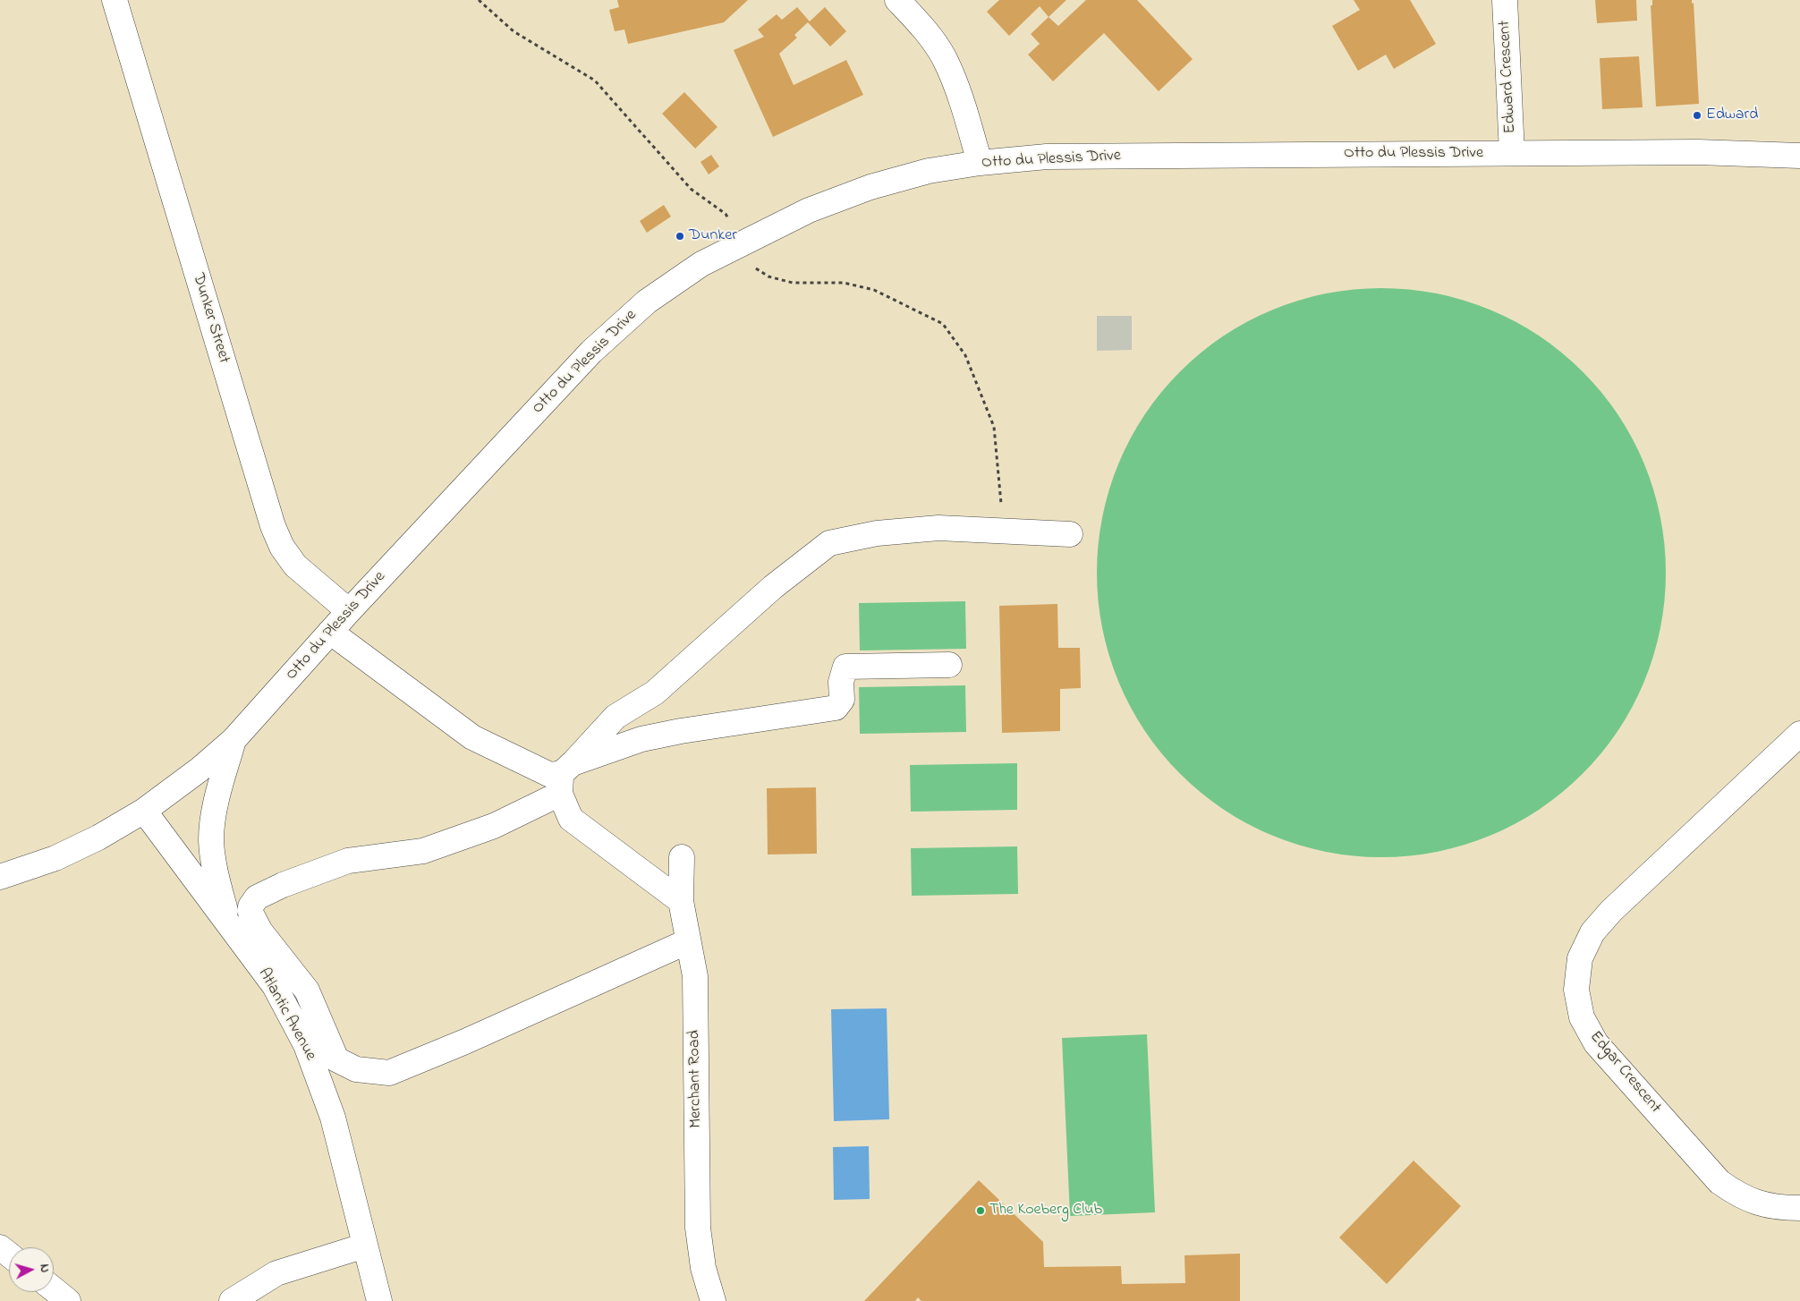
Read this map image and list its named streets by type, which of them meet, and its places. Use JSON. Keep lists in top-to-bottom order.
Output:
{
  "streets": {
    "street": [
      "Edward Crescent",
      "Otto du Plessis Drive",
      "Dunker Street",
      "Atlantic Avenue",
      "Edgar Crescent",
      "Merchant Road"
    ]
  },
  "crossings": [
    ["Edward Crescent", "Otto du Plessis Drive"],
    ["Otto du Plessis Drive", "Dunker Street"],
    ["Otto du Plessis Drive", "Atlantic Avenue"]
  ],
  "places": ["Edward", "Dunker", "The Koeberg Club"],
  "north": "right"
}
